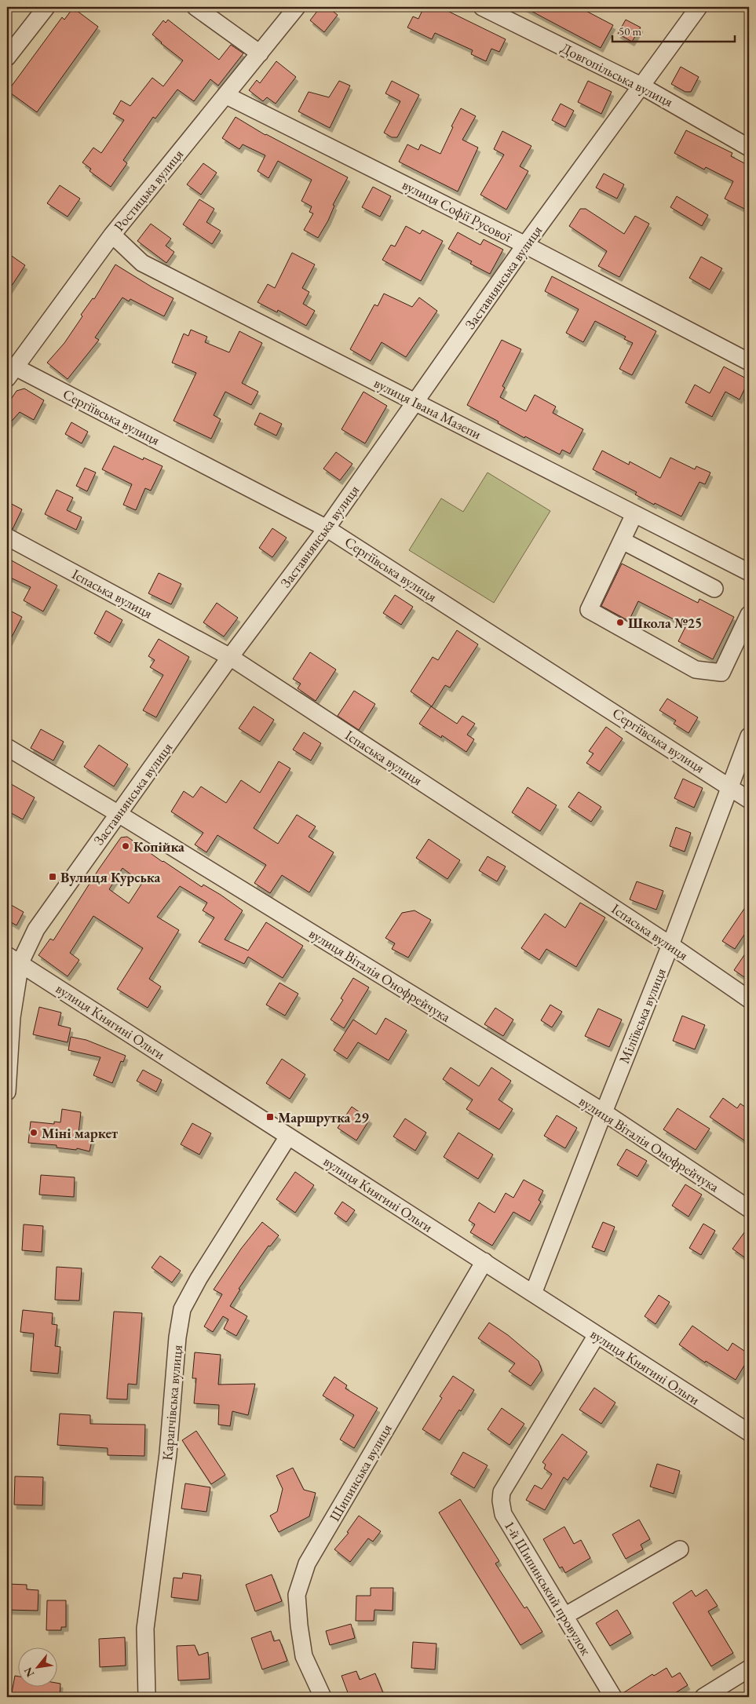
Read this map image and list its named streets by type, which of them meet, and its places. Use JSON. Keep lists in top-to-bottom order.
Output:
{
  "streets": {
    "street": [
      "Довгопільська вулиця",
      "Ростицька вулиця",
      "вулиця Софії Русової",
      "Заставнянська вулиця",
      "вулиця Івана Мазепи",
      "Сергіївська вулиця",
      "Іспаська вулиця",
      "вулиця Віталія Онофрейчука",
      "Міліївська вулиця",
      "вулиця Княгині Ольги",
      "Карапчівська вулиця",
      "Шипинська вулиця",
      "1-й Шипинський провулок"
    ]
  },
  "crossings": [
    ["Довгопільська вулиця", "Заставнянська вулиця"],
    ["Ростицька вулиця", "вулиця Софії Русової"],
    ["Ростицька вулиця", "вулиця Івана Мазепи"],
    ["Ростицька вулиця", "Сергіївська вулиця"],
    ["вулиця Софії Русової", "Заставнянська вулиця"],
    ["Заставнянська вулиця", "вулиця Івана Мазепи"],
    ["Заставнянська вулиця", "Сергіївська вулиця"],
    ["Заставнянська вулиця", "Іспаська вулиця"],
    ["Заставнянська вулиця", "вулиця Віталія Онофрейчука"],
    ["Заставнянська вулиця", "вулиця Княгині Ольги"],
    ["Сергіївська вулиця", "Міліївська вулиця"],
    ["Іспаська вулиця", "Міліївська вулиця"],
    ["вулиця Віталія Онофрейчука", "Міліївська вулиця"],
    ["Міліївська вулиця", "вулиця Княгині Ольги"],
    ["вулиця Княгині Ольги", "Карапчівська вулиця"],
    ["вулиця Княгині Ольги", "Шипинська вулиця"],
    ["вулиця Княгині Ольги", "1-й Шипинський провулок"]
  ],
  "places": {
    "other": ["Школа №25", "Копійка", "Міні маркет"],
    "transit": ["Вулиця Курська", "Маршрутка 29"]
  },
  "scale_bar": "50 m",
  "north": "bottom left"
}
